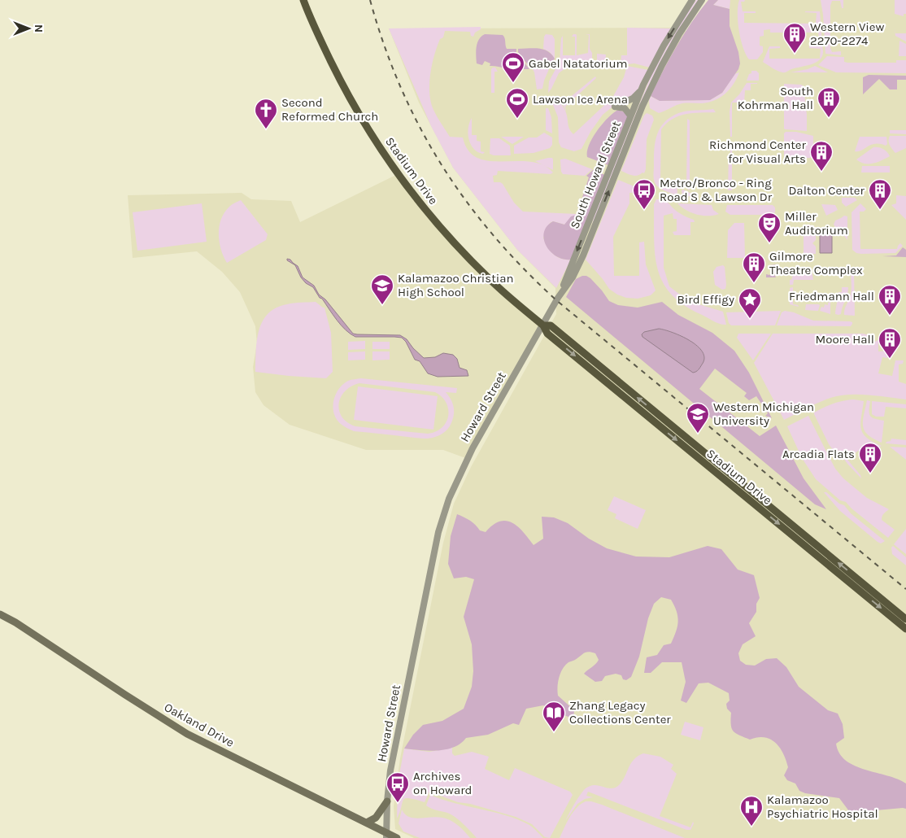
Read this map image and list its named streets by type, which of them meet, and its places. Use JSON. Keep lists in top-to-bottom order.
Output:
{
  "streets": {
    "main road": ["Stadium Drive", "Oakland Drive"],
    "street": ["South Howard Street", "Howard Street"]
  },
  "crossings": [
    ["Stadium Drive", "Howard Street"],
    ["South Howard Street", "Howard Street"],
    ["Howard Street", "Oakland Drive"]
  ],
  "one_way": ["South Howard Street", "Howard Street"],
  "places": {
    "building": [
      "Western View 2270-2274",
      "South Kohrman Hall",
      "Richmond Center for Visual Arts",
      "Dalton Center",
      "Gilmore Theatre Complex",
      "Friedmann Hall",
      "Moore Hall",
      "Arcadia Flats"
    ],
    "sports": ["Gabel Natatorium", "Lawson Ice Arena"],
    "church": ["Second Reformed Church"],
    "bus stop": ["Metro/Bronco - Ring Road S & Lawson Dr", "Archives on Howard"],
    "theatre": ["Miller Auditorium"],
    "school or university": ["Kalamazoo Christian High School", "Western Michigan University"],
    "place": ["Bird Effigy"],
    "library": ["Zhang Legacy Collections Center"],
    "hospital": ["Kalamazoo Psychiatric Hospital"]
  },
  "north": "right"
}
